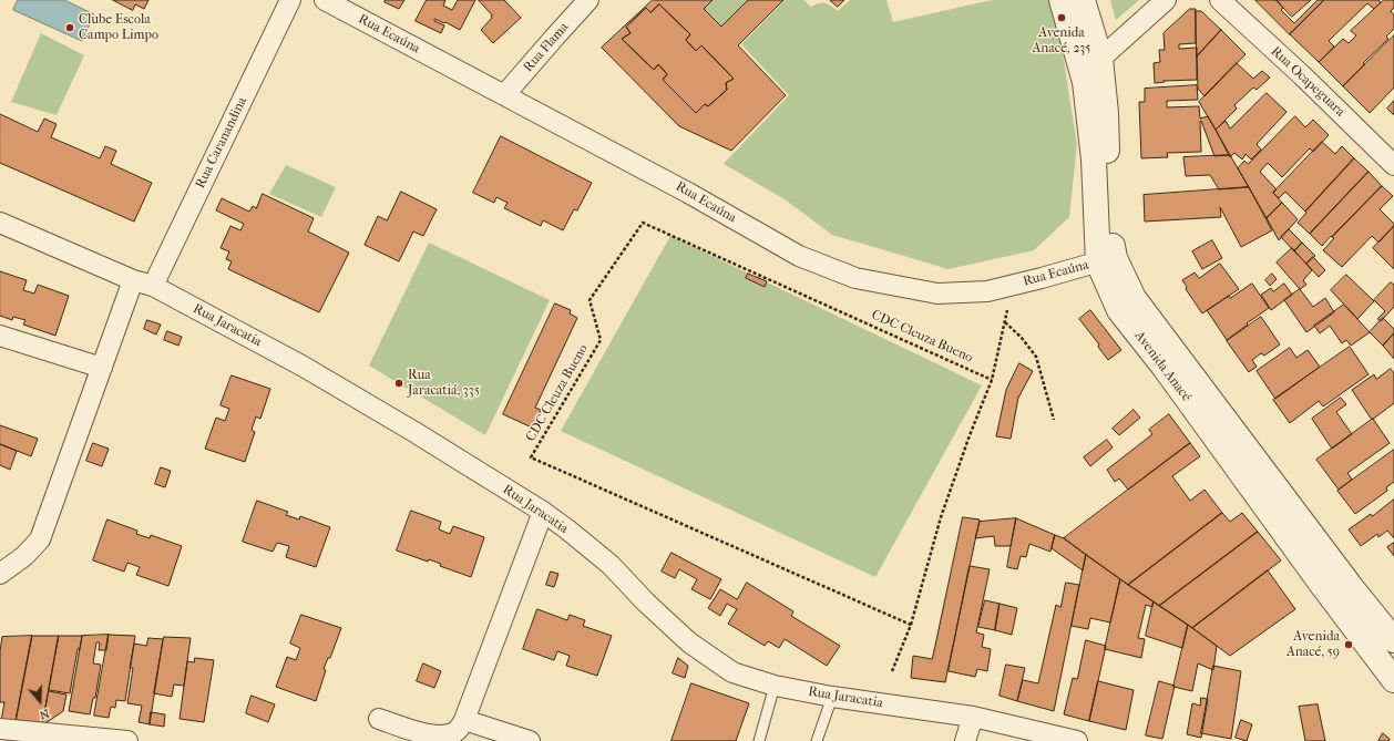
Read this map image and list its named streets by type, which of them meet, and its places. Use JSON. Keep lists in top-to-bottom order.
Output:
{
  "streets": {
    "street": [
      "Rua Ecaúna",
      "Rua Flama",
      "Rua Ocapeguara",
      "Rua Caranandina",
      "Rua Jaracatia",
      "Avenida Anacé"
    ],
    "path": ["CDC Cleuza Bueno"]
  },
  "crossings": [
    ["Rua Ecaúna", "Rua Flama"],
    ["Rua Ecaúna", "Avenida Anacé"],
    ["Rua Caranandina", "Rua Jaracatia"]
  ],
  "places": [
    "Avenida Anacé, 235",
    "Clube Escola Campo Limpo",
    "Rua Jaracatiá, 335",
    "Avenida Anacé, 59"
  ],
  "north": "bottom"
}
